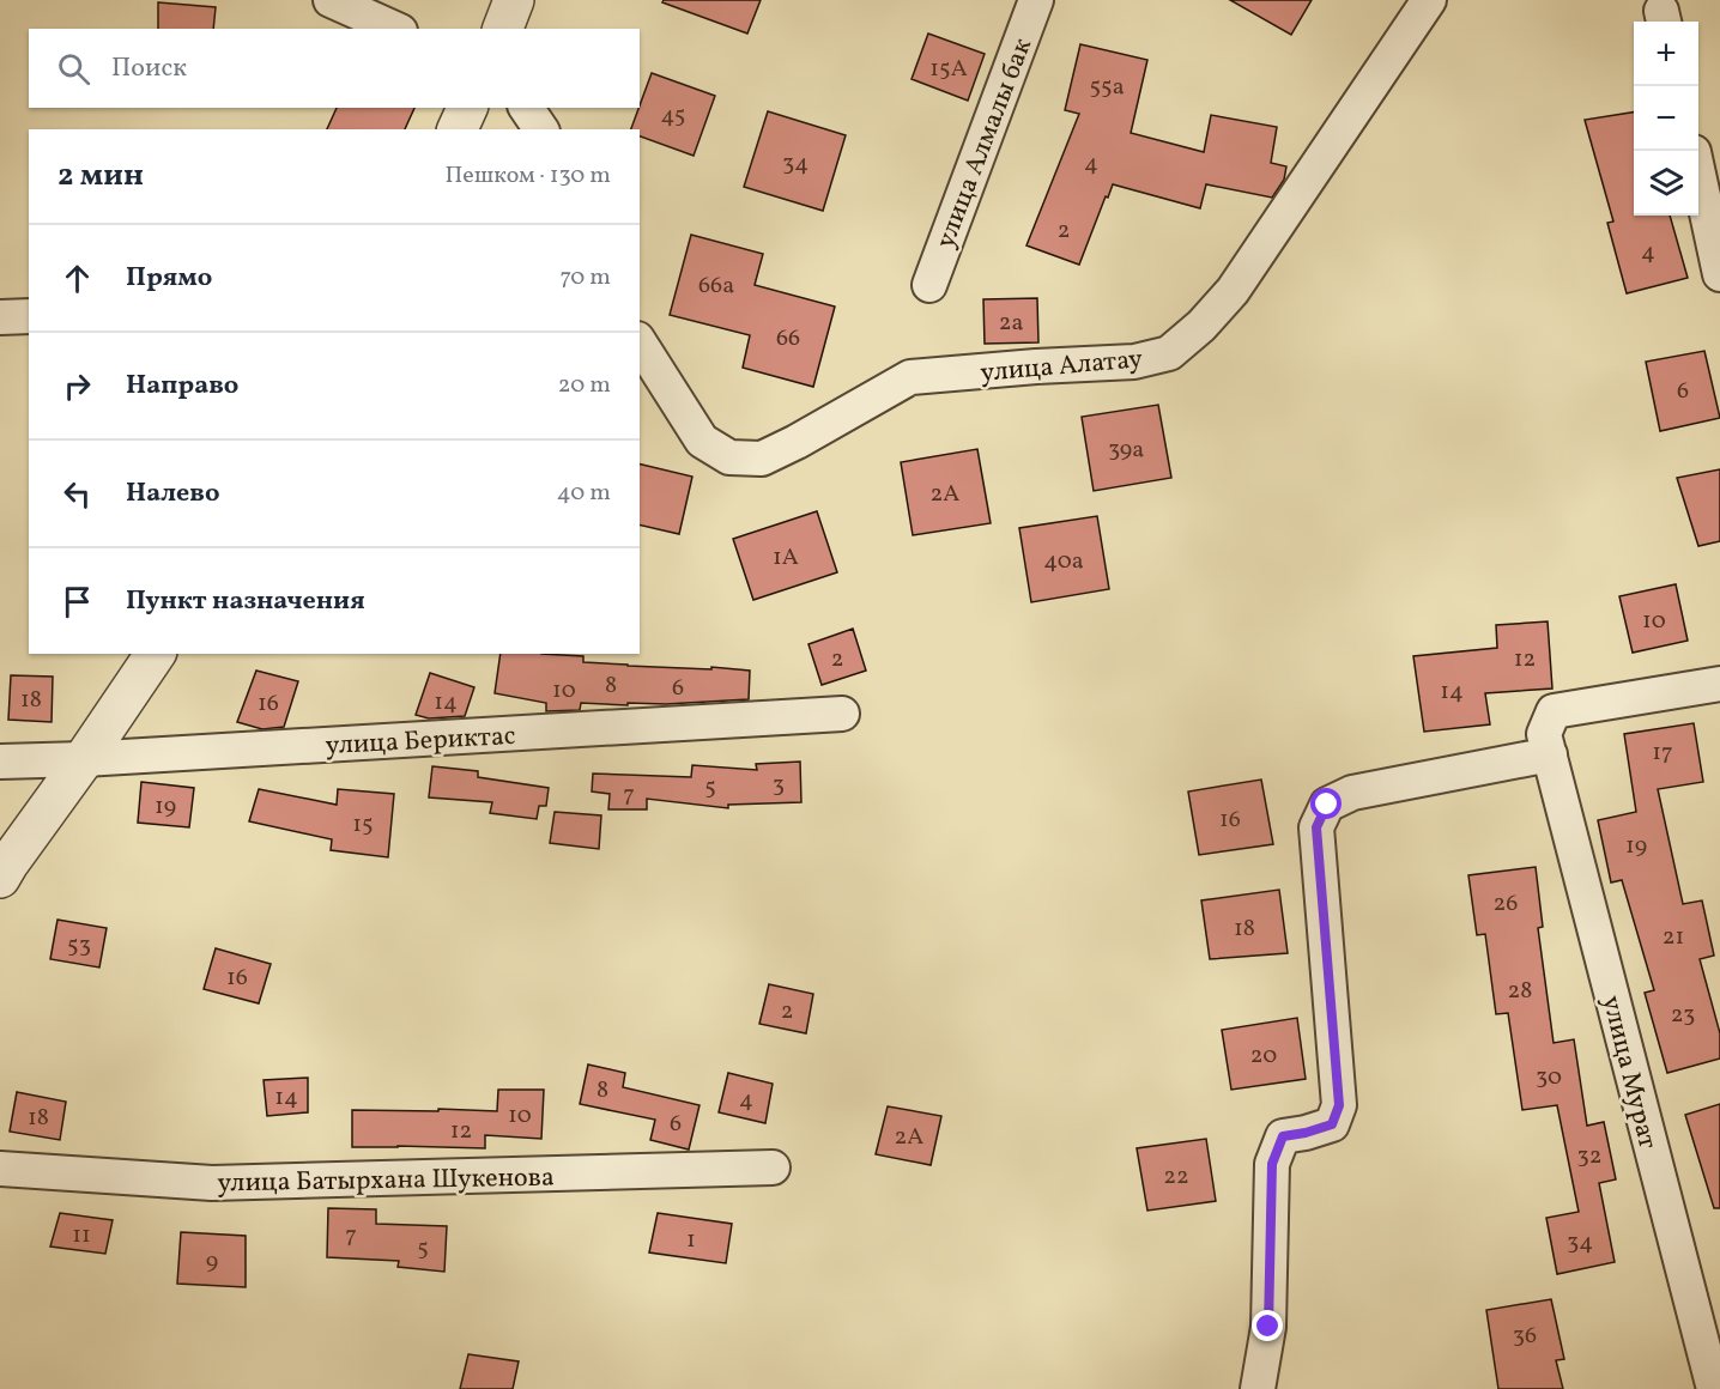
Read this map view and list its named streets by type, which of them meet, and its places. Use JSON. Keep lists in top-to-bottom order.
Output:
{
  "streets": {
    "street": [
      "улица Алмалы бак",
      "улица Алатау",
      "улица Бериктас",
      "улица Мурат",
      "улица Батырхана Шукенова"
    ]
  },
  "house_numbers": [
    "15А",
    "55а",
    "45",
    "34",
    "4",
    "2",
    "4",
    "66а",
    "2а",
    "66",
    "6",
    "39а",
    "2А",
    "1А",
    "40а",
    "10",
    "2",
    "12",
    "8",
    "6",
    "10",
    "14",
    "18",
    "14",
    "16",
    "17",
    "3",
    "5",
    "7",
    "19",
    "16",
    "15",
    "19",
    "26",
    "18",
    "21",
    "53",
    "16",
    "28",
    "2",
    "23",
    "20",
    "30",
    "8",
    "14",
    "4",
    "10",
    "18",
    "6",
    "12",
    "2А",
    "32",
    "22",
    "11",
    "7",
    "1",
    "34",
    "5",
    "9",
    "36"
  ],
  "page": {
    "map_buttons": ["+", "−"],
    "search": "Поиск",
    "heading": ["2 мин", "Пешком · 130 m"],
    "list": [
      ["Прямо", "70 m"],
      ["Направо", "20 m"],
      ["Налево", "40 m"],
      "Пункт назначения"
    ]
  }
}
